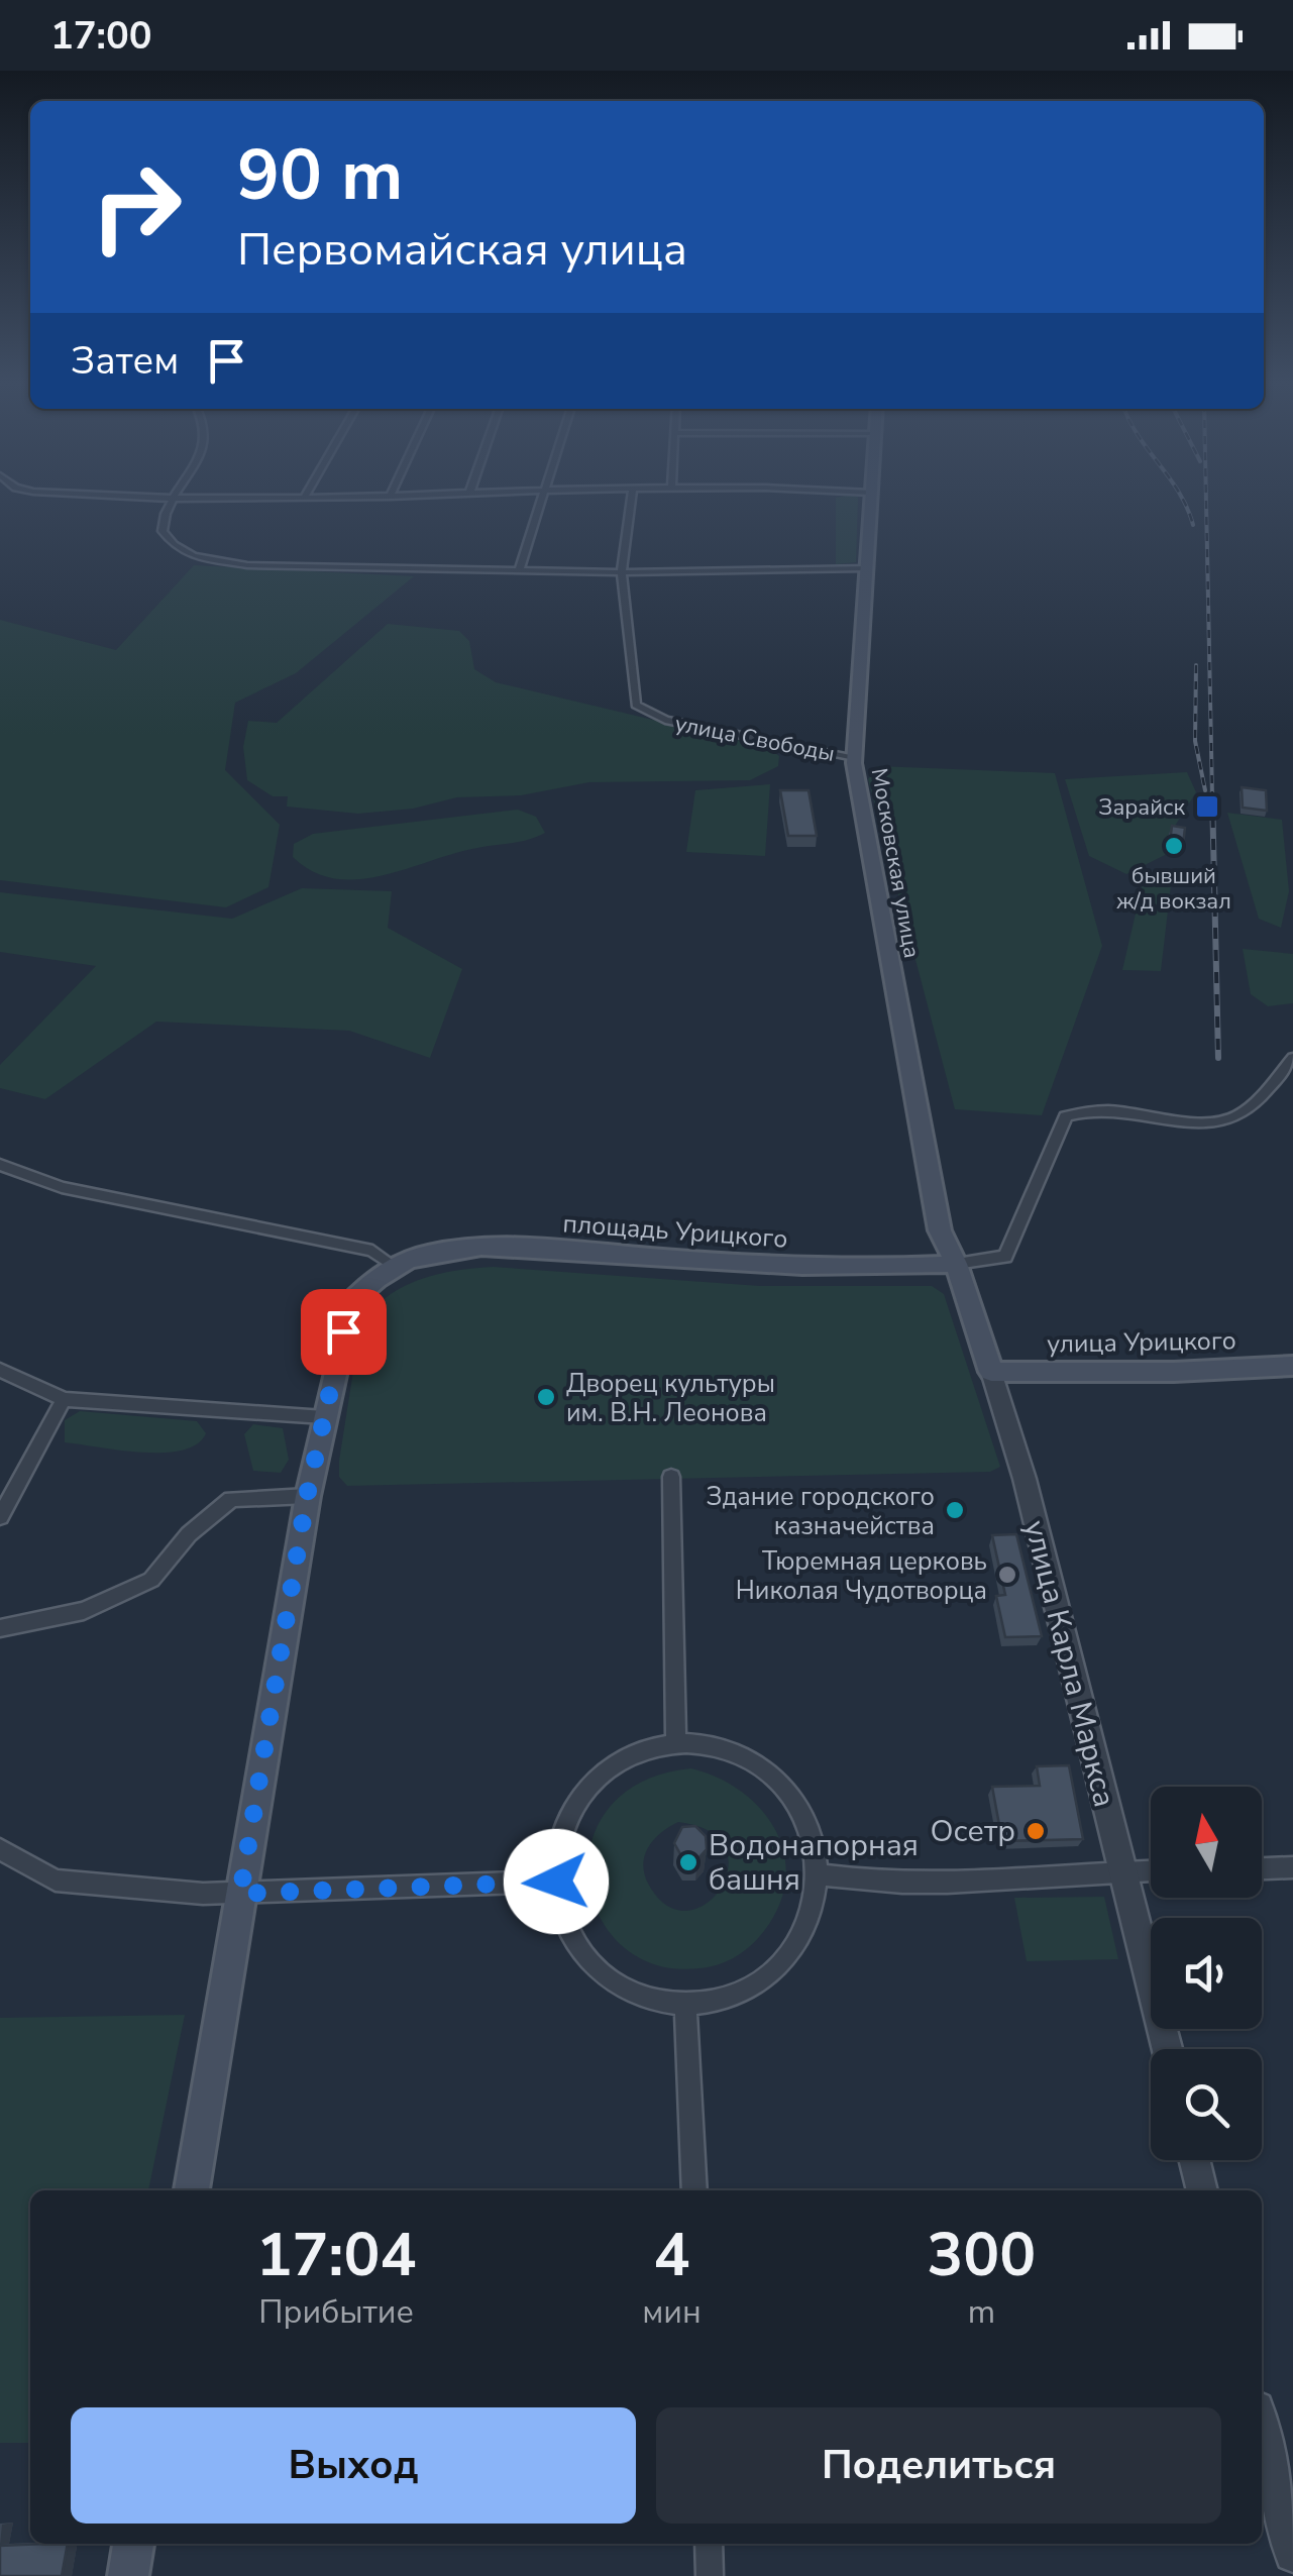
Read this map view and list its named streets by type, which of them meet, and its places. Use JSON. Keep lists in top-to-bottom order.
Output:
{
  "streets": {
    "main road": [
      "Московская улица",
      "площадь Урицкого",
      "улица Урицкого",
      "улица Карла Маркса"
    ],
    "street": ["улица Свободы"]
  },
  "crossings": [
    ["улица Свободы", "Московская улица"],
    ["Московская улица", "площадь Урицкого"],
    ["Московская улица", "улица Карла Маркса"],
    ["площадь Урицкого", "улица Карла Маркса"],
    ["улица Урицкого", "улица Карла Маркса"]
  ],
  "places": {
    "transit": ["Зарайск"],
    "other": [
      "бывший ж/д вокзал",
      "Дворец культуры им. В.Н. Леонова",
      "Здание городского казначейства",
      "Тюремная церковь Николая Чудотворца",
      "Осетр",
      "Водонапорная башня"
    ]
  },
  "north": "top",
  "page": {
    "status": "17:00",
    "turn": ["90 m", "Первомайская улица"],
    "then": "Затем",
    "eta": [
      "17:04",
      "Прибытие",
      "4",
      "мин",
      "300",
      "m"
    ],
    "buttons": ["Выход", "Поделиться"]
  }
}
